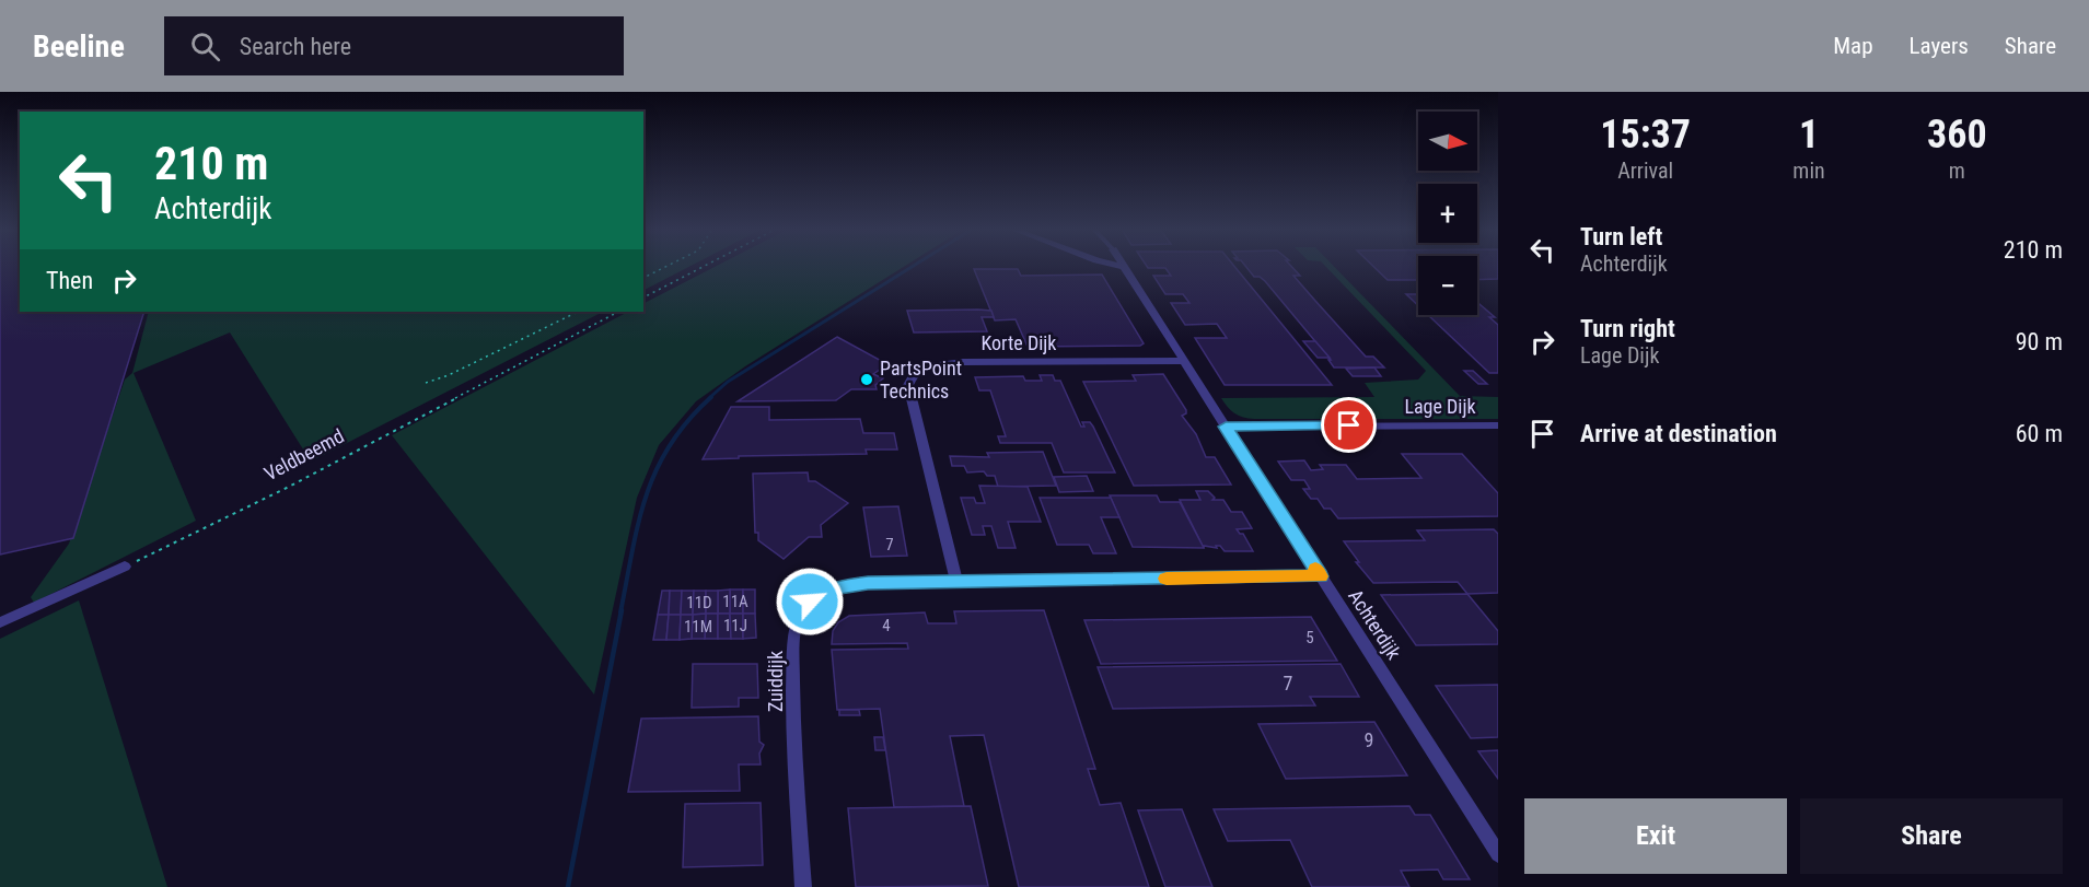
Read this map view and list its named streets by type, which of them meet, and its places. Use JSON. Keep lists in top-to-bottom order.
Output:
{
  "streets": {
    "street": [
      "Korte Dijk",
      "Lage Dijk",
      "Achterdijk",
      "Zuiddijk"
    ],
    "path": ["Veldbeemd"]
  },
  "crossings": [
    ["Korte Dijk", "Achterdijk"],
    ["Korte Dijk", "Zuiddijk"],
    ["Lage Dijk", "Achterdijk"],
    ["Achterdijk", "Zuiddijk"]
  ],
  "places": ["PartsPoint Technics"],
  "house_numbers": [
    "7",
    "11A",
    "11D",
    "11J",
    "4",
    "11M",
    "5",
    "7",
    "9"
  ],
  "north": "right",
  "page": {
    "header": "Beeline",
    "search": "Search here",
    "nav": ["Map", "Layers", "Share"],
    "eta": [
      "15:37",
      "Arrival",
      "1",
      "min",
      "360",
      "m"
    ],
    "map_buttons": ["+", "−"],
    "turn": ["210 m", "Achterdijk"],
    "list": [
      {
        "name": "Turn left",
        "note": "Achterdijk",
        "value": "210 m"
      },
      {
        "name": "Turn right",
        "note": "Lage Dijk",
        "value": "90 m"
      },
      {
        "name": "Arrive at destination",
        "value": "60 m"
      }
    ],
    "then": "Then",
    "buttons": ["Exit", "Share"]
  }
}
